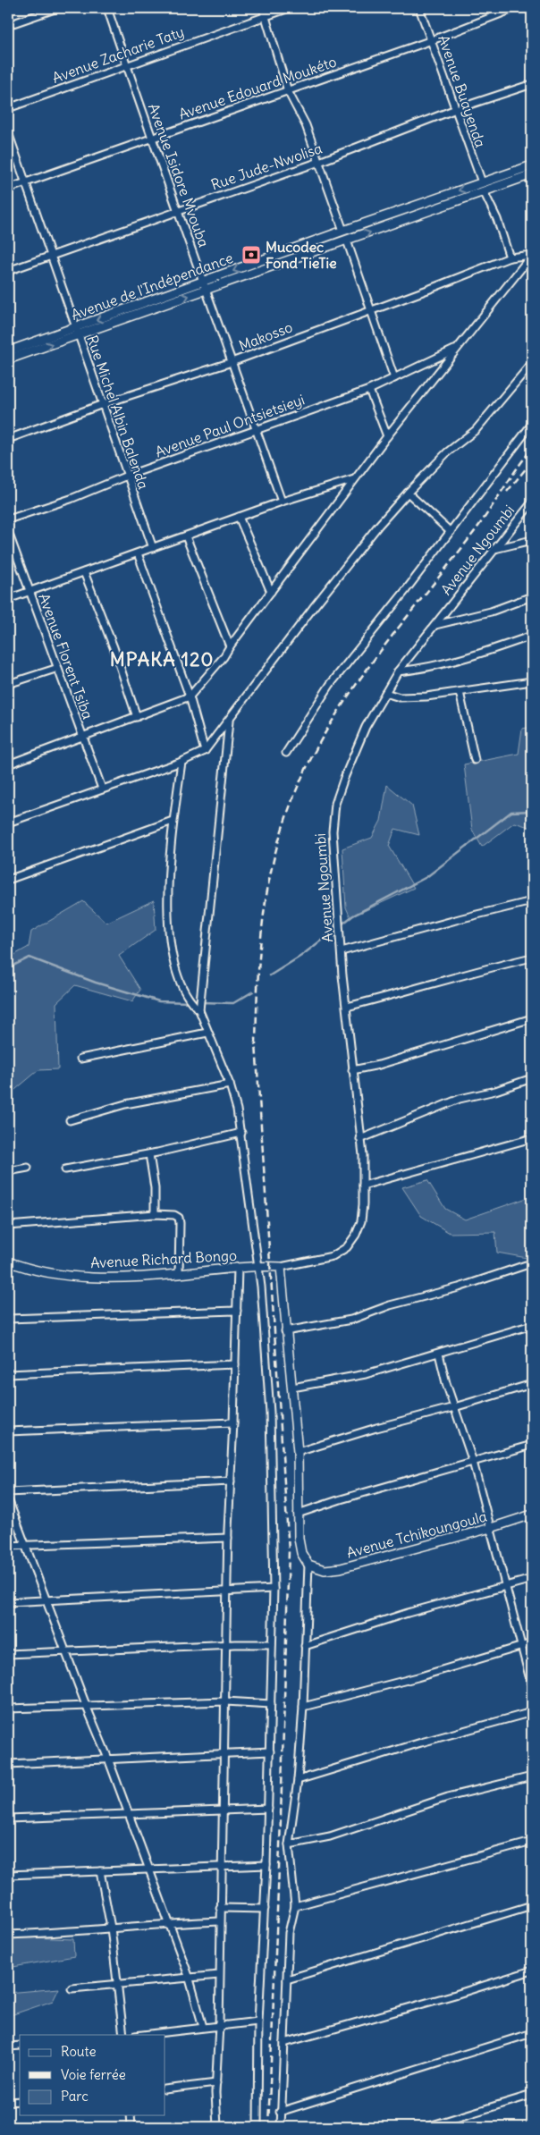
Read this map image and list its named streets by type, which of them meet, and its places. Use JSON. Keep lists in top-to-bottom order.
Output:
{
  "streets": {
    "street": [
      "Avenue Zacharie Taty",
      "Avenue Edouard Moukéto",
      "Avenue Buayenda",
      "Rue Jude-Nwolisa",
      "Avenue Isidore Mvouba",
      "Avenue de l'Indépendance",
      "Makosso",
      "Rue Michel Albin Balenda",
      "Avenue Paul Ontsietsieyi",
      "Avenue Ngoumbi",
      "Avenue Florent Tsiba",
      "Avenue Richard Bongo",
      "Avenue Tchikoungoula"
    ]
  },
  "crossings": [
    ["Avenue Zacharie Taty", "Avenue Isidore Mvouba"],
    ["Avenue Edouard Moukéto", "Avenue Buayenda"],
    ["Avenue Edouard Moukéto", "Avenue Isidore Mvouba"],
    ["Avenue Edouard Moukéto", "Rue Michel Albin Balenda"],
    ["Avenue Buayenda", "Rue Jude-Nwolisa"],
    ["Avenue Buayenda", "Avenue de l'Indépendance"],
    ["Rue Jude-Nwolisa", "Avenue Isidore Mvouba"],
    ["Rue Jude-Nwolisa", "Rue Michel Albin Balenda"],
    ["Avenue Isidore Mvouba", "Avenue de l'Indépendance"],
    ["Avenue Isidore Mvouba", "Makosso"],
    ["Avenue Isidore Mvouba", "Avenue Paul Ontsietsieyi"],
    ["Avenue de l'Indépendance", "Rue Michel Albin Balenda"],
    ["Makosso", "Rue Michel Albin Balenda"],
    ["Rue Michel Albin Balenda", "Avenue Paul Ontsietsieyi"],
    ["Avenue Ngoumbi", "Avenue Richard Bongo"]
  ],
  "districts": ["MPAKA 120"],
  "places": {
    "bank": ["Mucodec Fond TieTie"]
  },
  "legend": ["Route", "Voie ferrée", "Parc"]
}
